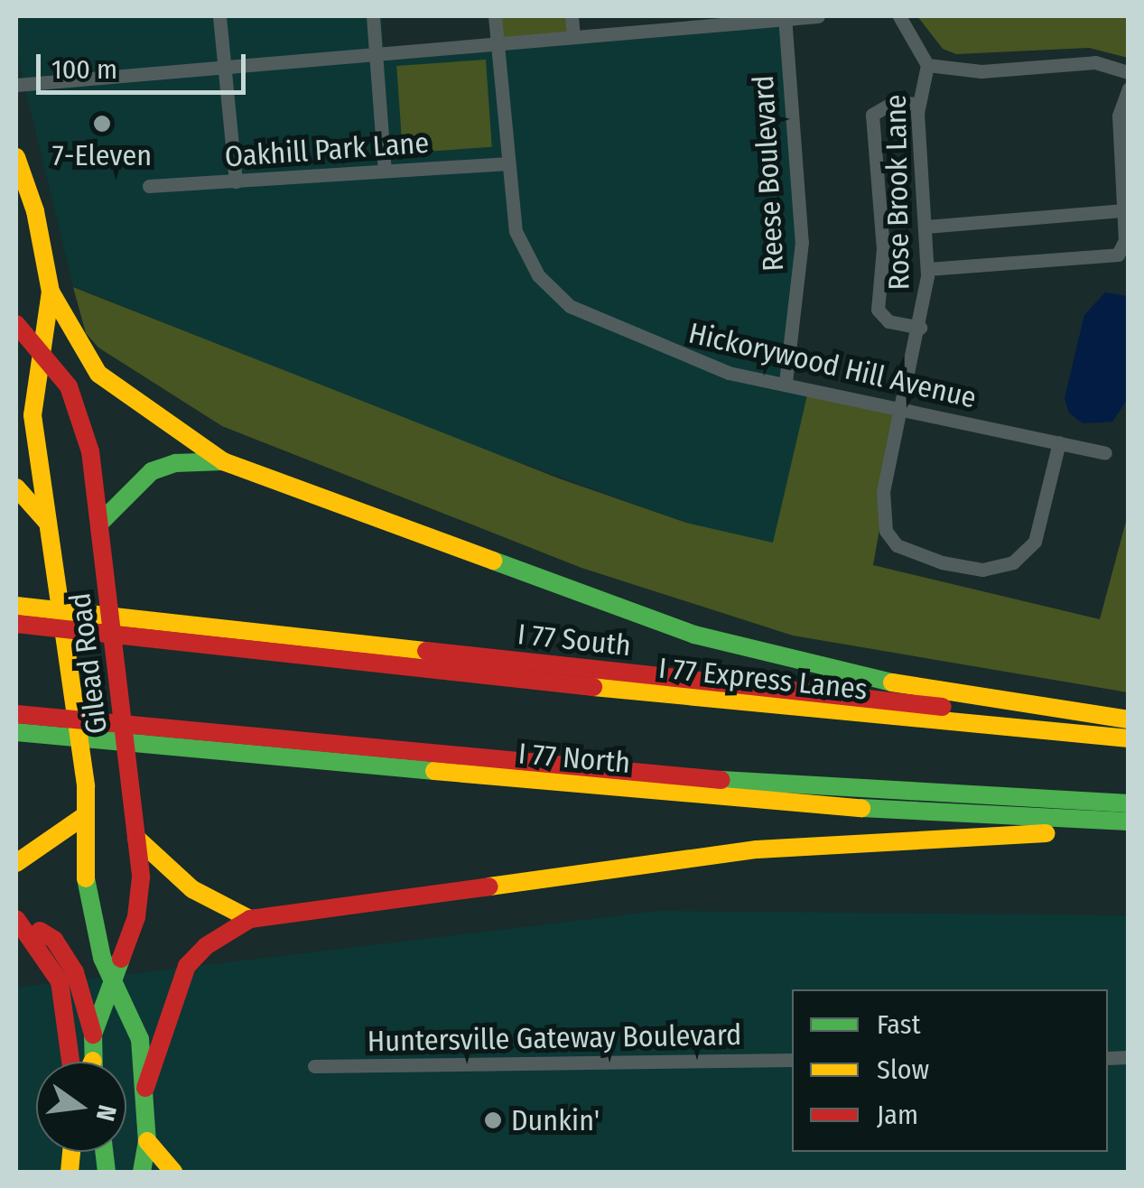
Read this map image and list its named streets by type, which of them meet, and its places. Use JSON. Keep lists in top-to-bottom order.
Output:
{
  "streets": {
    "main road": [
      "I 77 South",
      "Gilead Road",
      "I 77 Express Lanes",
      "I 77 North"
    ],
    "street": [
      "Oakhill Park Lane",
      "Reese Boulevard",
      "Rose Brook Lane",
      "Hickorywood Hill Avenue",
      "Huntersville Gateway Boulevard"
    ]
  },
  "crossings": [
    ["Oakhill Park Lane", "Hickorywood Hill Avenue"],
    ["Reese Boulevard", "Hickorywood Hill Avenue"],
    ["Rose Brook Lane", "Hickorywood Hill Avenue"]
  ],
  "places": ["7-Eleven", "Dunkin'"],
  "legend": ["Fast", "Slow", "Jam"],
  "scale_bar": "100 m",
  "north": "right"
}
